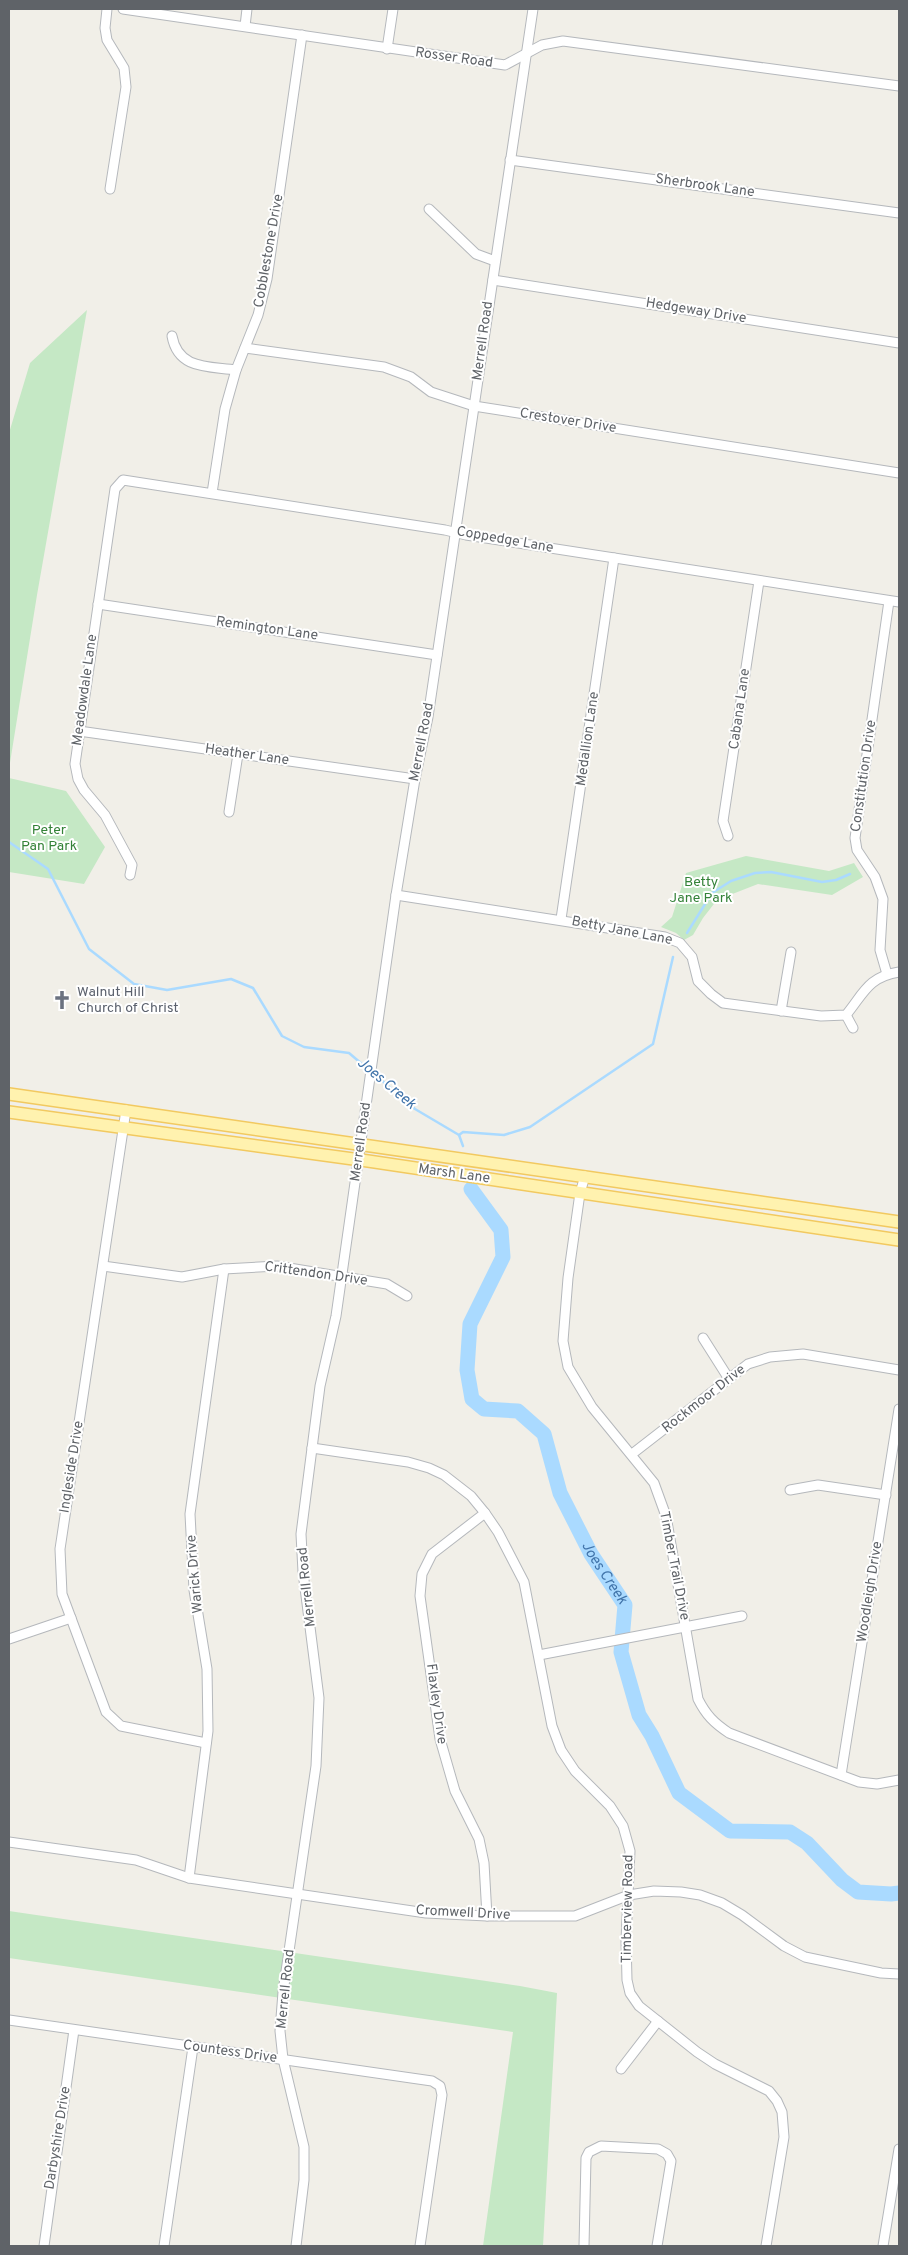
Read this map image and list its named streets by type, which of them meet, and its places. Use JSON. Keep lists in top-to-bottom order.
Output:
{
  "streets": {
    "main road": ["Marsh Lane"],
    "street": [
      "Rosser Road",
      "Sherbrook Lane",
      "Cobblestone Drive",
      "Hedgeway Drive",
      "Merrell Road",
      "Crestover Drive",
      "Coppedge Lane",
      "Remington Lane",
      "Meadowdale Lane",
      "Cabana Lane",
      "Medallion Lane",
      "Heather Lane",
      "Constitution Drive",
      "Betty Jane Lane",
      "Crittendon Drive",
      "Rockmoor Drive",
      "Ingleside Drive",
      "Timber Trail Drive",
      "Warick Drive",
      "Woodleigh Drive",
      "Flaxley Drive",
      "Timberview Road",
      "Cromwell Drive",
      "Countess Drive",
      "Darbyshire Drive"
    ]
  },
  "crossings": [
    ["Rosser Road", "Cobblestone Drive"],
    ["Rosser Road", "Merrell Road"],
    ["Sherbrook Lane", "Merrell Road"],
    ["Cobblestone Drive", "Crestover Drive"],
    ["Cobblestone Drive", "Coppedge Lane"],
    ["Hedgeway Drive", "Merrell Road"],
    ["Merrell Road", "Crestover Drive"],
    ["Merrell Road", "Coppedge Lane"],
    ["Merrell Road", "Remington Lane"],
    ["Merrell Road", "Heather Lane"],
    ["Merrell Road", "Betty Jane Lane"],
    ["Merrell Road", "Marsh Lane"],
    ["Merrell Road", "Crittendon Drive"],
    ["Merrell Road", "Timberview Road"],
    ["Merrell Road", "Cromwell Drive"],
    ["Merrell Road", "Countess Drive"],
    ["Coppedge Lane", "Meadowdale Lane"],
    ["Coppedge Lane", "Cabana Lane"],
    ["Coppedge Lane", "Medallion Lane"],
    ["Coppedge Lane", "Constitution Drive"],
    ["Remington Lane", "Meadowdale Lane"],
    ["Meadowdale Lane", "Heather Lane"],
    ["Medallion Lane", "Betty Jane Lane"],
    ["Marsh Lane", "Ingleside Drive"],
    ["Marsh Lane", "Timber Trail Drive"],
    ["Crittendon Drive", "Ingleside Drive"],
    ["Crittendon Drive", "Warick Drive"],
    ["Rockmoor Drive", "Timber Trail Drive"],
    ["Ingleside Drive", "Warick Drive"],
    ["Timber Trail Drive", "Woodleigh Drive"],
    ["Warick Drive", "Cromwell Drive"],
    ["Flaxley Drive", "Timberview Road"],
    ["Flaxley Drive", "Cromwell Drive"],
    ["Timberview Road", "Cromwell Drive"],
    ["Countess Drive", "Darbyshire Drive"]
  ],
  "water": ["Joes Creek"],
  "parks": ["Peter Pan Park", "Betty Jane Park"],
  "places": {
    "church": ["Walnut Hill Church of Christ"]
  }
}
